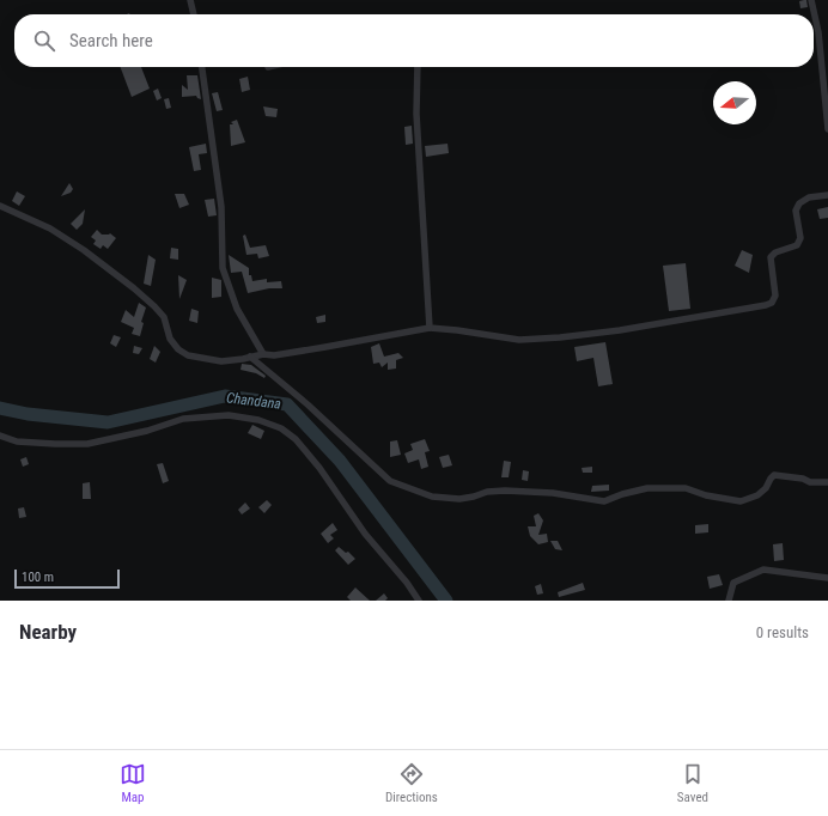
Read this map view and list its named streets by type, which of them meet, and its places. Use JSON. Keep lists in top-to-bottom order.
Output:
{
  "water": ["Chandana"],
  "scale_bar": "100 m",
  "north": "left",
  "page": {
    "search": "Search here",
    "scale": "100 m",
    "heading": ["Nearby", "0 results"],
    "nav": ["Map", "Directions", "Saved"]
  }
}
